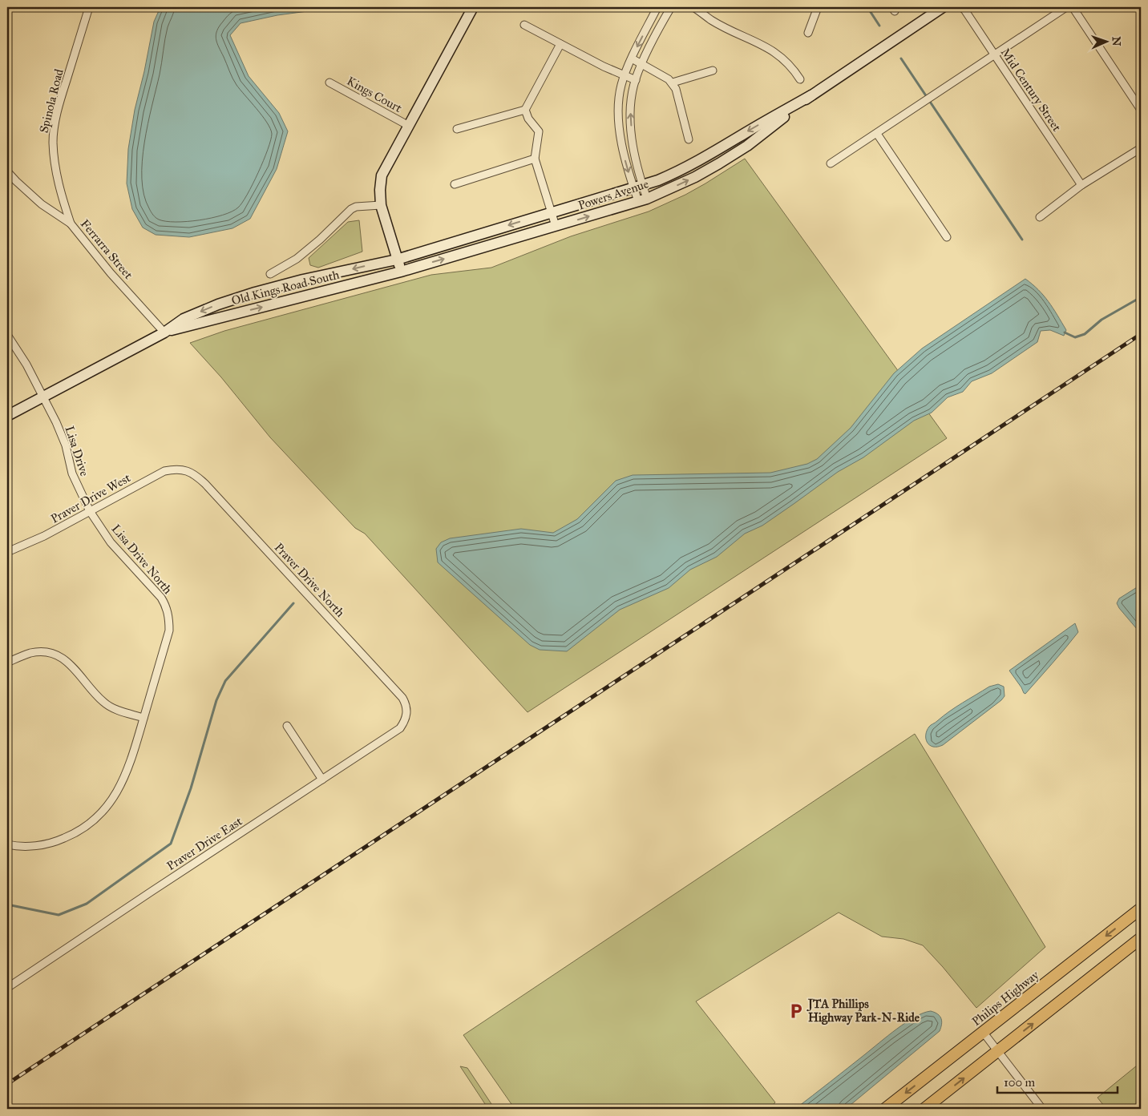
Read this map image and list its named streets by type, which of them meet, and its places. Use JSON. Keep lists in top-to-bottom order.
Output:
{
  "streets": {
    "main road": ["Philips Highway"],
    "street": [
      "Mid Century Street",
      "Kings Court",
      "Spinola Road",
      "Powers Avenue",
      "Ferrarra Street",
      "Old Kings Road South",
      "Lisa Drive",
      "Praver Drive West",
      "Lisa Drive North",
      "Praver Drive North",
      "Praver Drive East"
    ]
  },
  "crossings": [
    ["Spinola Road", "Ferrarra Street"],
    ["Powers Avenue", "Old Kings Road South"],
    ["Ferrarra Street", "Old Kings Road South"],
    ["Old Kings Road South", "Lisa Drive"],
    ["Lisa Drive", "Praver Drive West"],
    ["Lisa Drive", "Lisa Drive North"],
    ["Praver Drive West", "Lisa Drive North"],
    ["Praver Drive West", "Praver Drive North"],
    ["Praver Drive North", "Praver Drive East"]
  ],
  "places": {
    "parking": ["JTA Phillips Highway Park-N-Ride"]
  },
  "scale_bar": "100 m",
  "north": "right"
}
